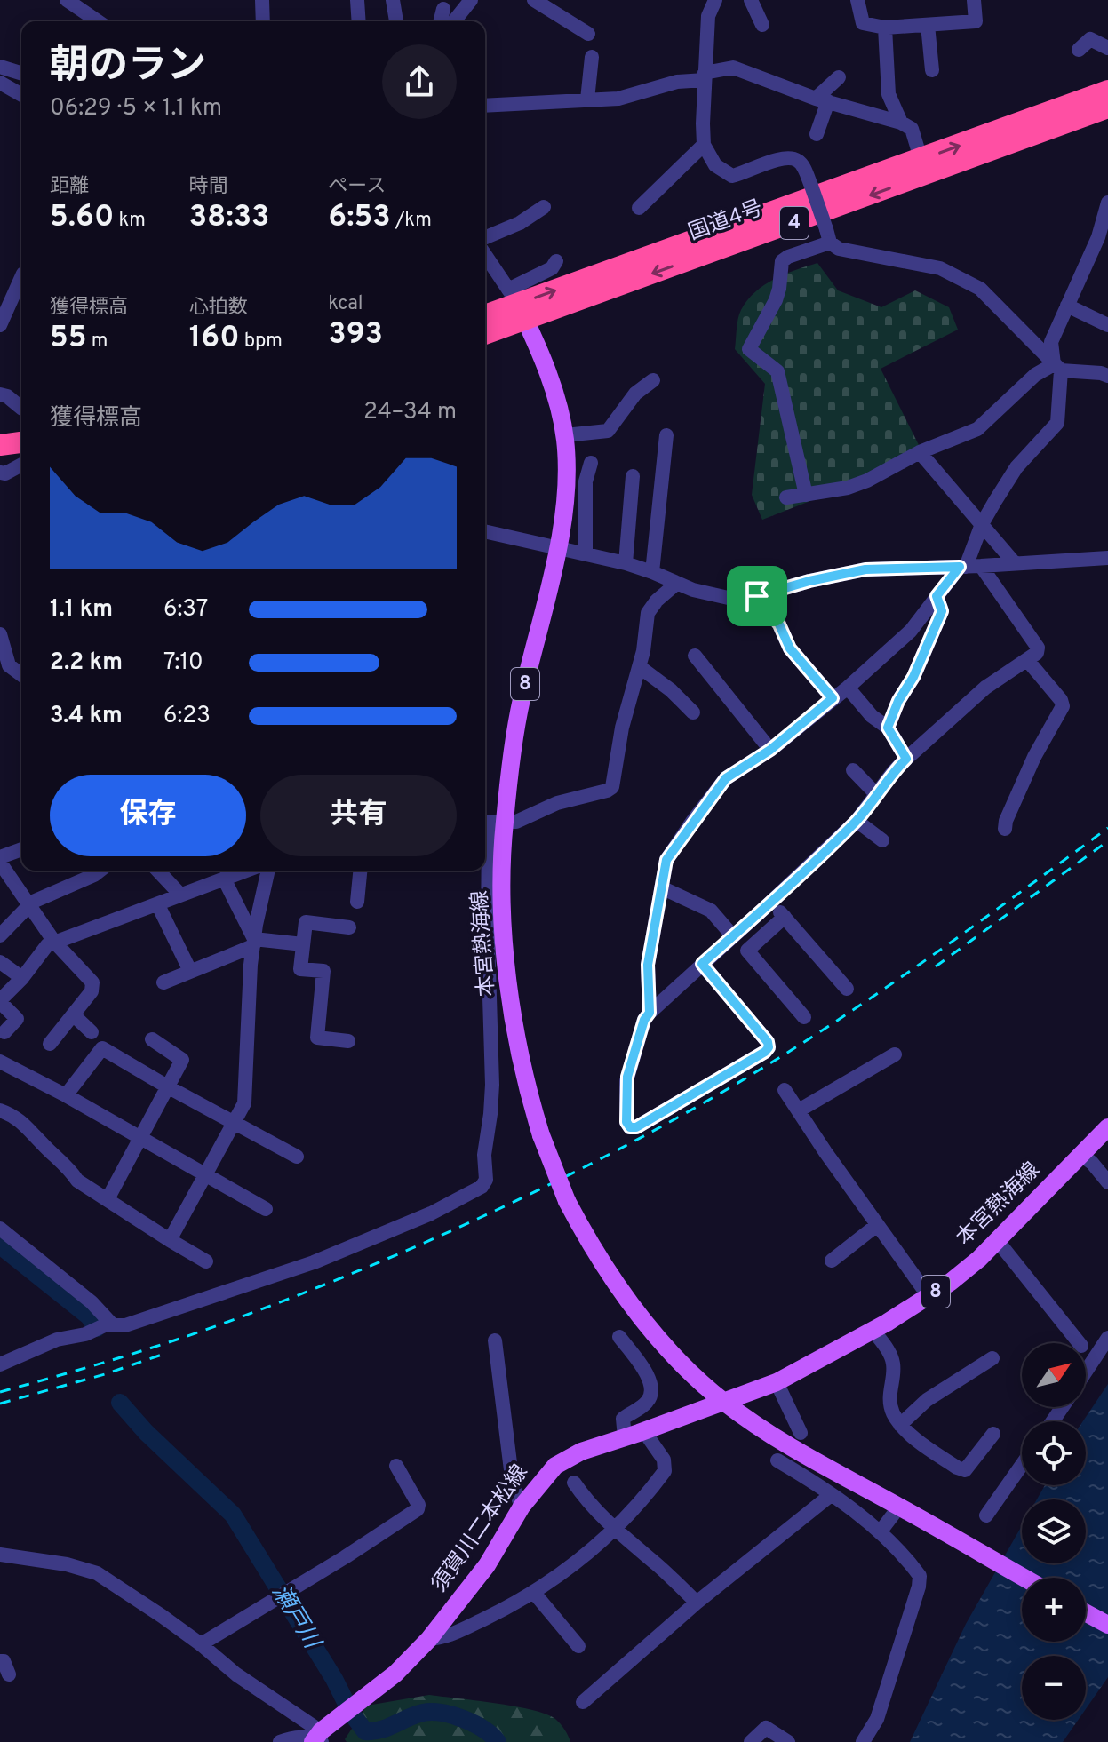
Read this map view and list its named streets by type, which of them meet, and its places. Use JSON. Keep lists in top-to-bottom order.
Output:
{
  "streets": {
    "highway": ["国道4号", "4"],
    "main road": ["8", "本宮熱海線", "須賀川二本松線"]
  },
  "crossings": [
    ["国道4号", "本宮熱海線"],
    ["本宮熱海線", "須賀川二本松線"]
  ],
  "water": ["瀬戸川"],
  "north": "top right",
  "page": {
    "heading": ["朝のラン", "06:29 · 5 × 1.1 km"],
    "stats": [
      ["距離", "5.60 km"],
      ["時間", "38:33"],
      ["ペース", "6:53 /km"],
      ["獲得標高", "55 m"],
      ["心拍数", "160 bpm"],
      ["kcal", "393"]
    ],
    "chart": ["獲得標高", "24–34 m"],
    "list": [
      {
        "name": "1.1 km",
        "note": "6:37"
      },
      {
        "name": "2.2 km",
        "note": "7:10"
      },
      {
        "name": "3.4 km",
        "note": "6:23"
      }
    ],
    "buttons": ["保存", "共有"],
    "map_buttons": ["+", "−"]
  }
}
